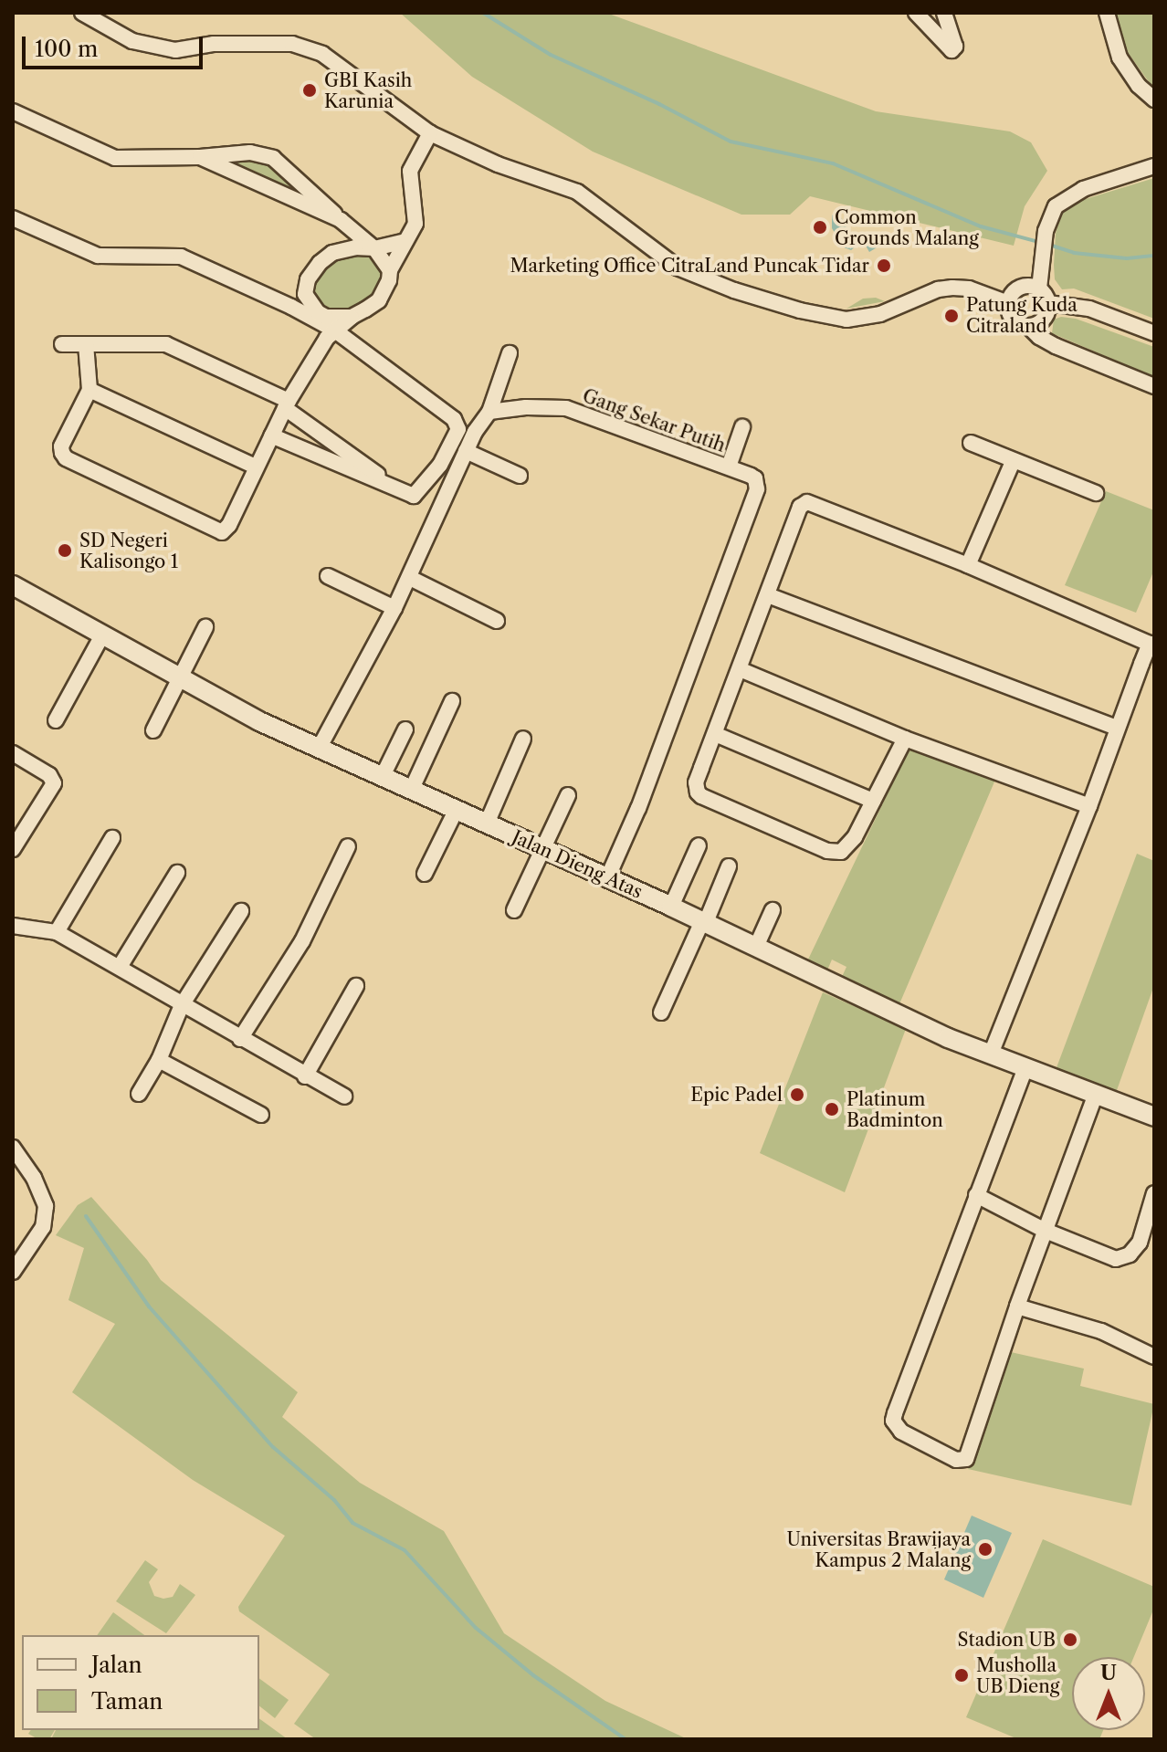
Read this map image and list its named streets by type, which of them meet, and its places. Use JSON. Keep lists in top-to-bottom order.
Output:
{
  "streets": {
    "street": ["Gang Sekar Putih", "Jalan Dieng Atas"]
  },
  "crossings": [
    ["Gang Sekar Putih", "Jalan Dieng Atas"]
  ],
  "places": [
    "GBI Kasih Karunia",
    "Common Grounds Malang",
    "Marketing Office CitraLand Puncak Tidar",
    "Patung Kuda Citraland",
    "SD Negeri Kalisongo 1",
    "Epic Padel",
    "Platinum Badminton",
    "Universitas Brawijaya Kampus 2 Malang",
    "Stadion UB",
    "Musholla UB Dieng"
  ],
  "legend": ["Jalan", "Taman"],
  "scale_bar": "100 m",
  "north": "top"
}
